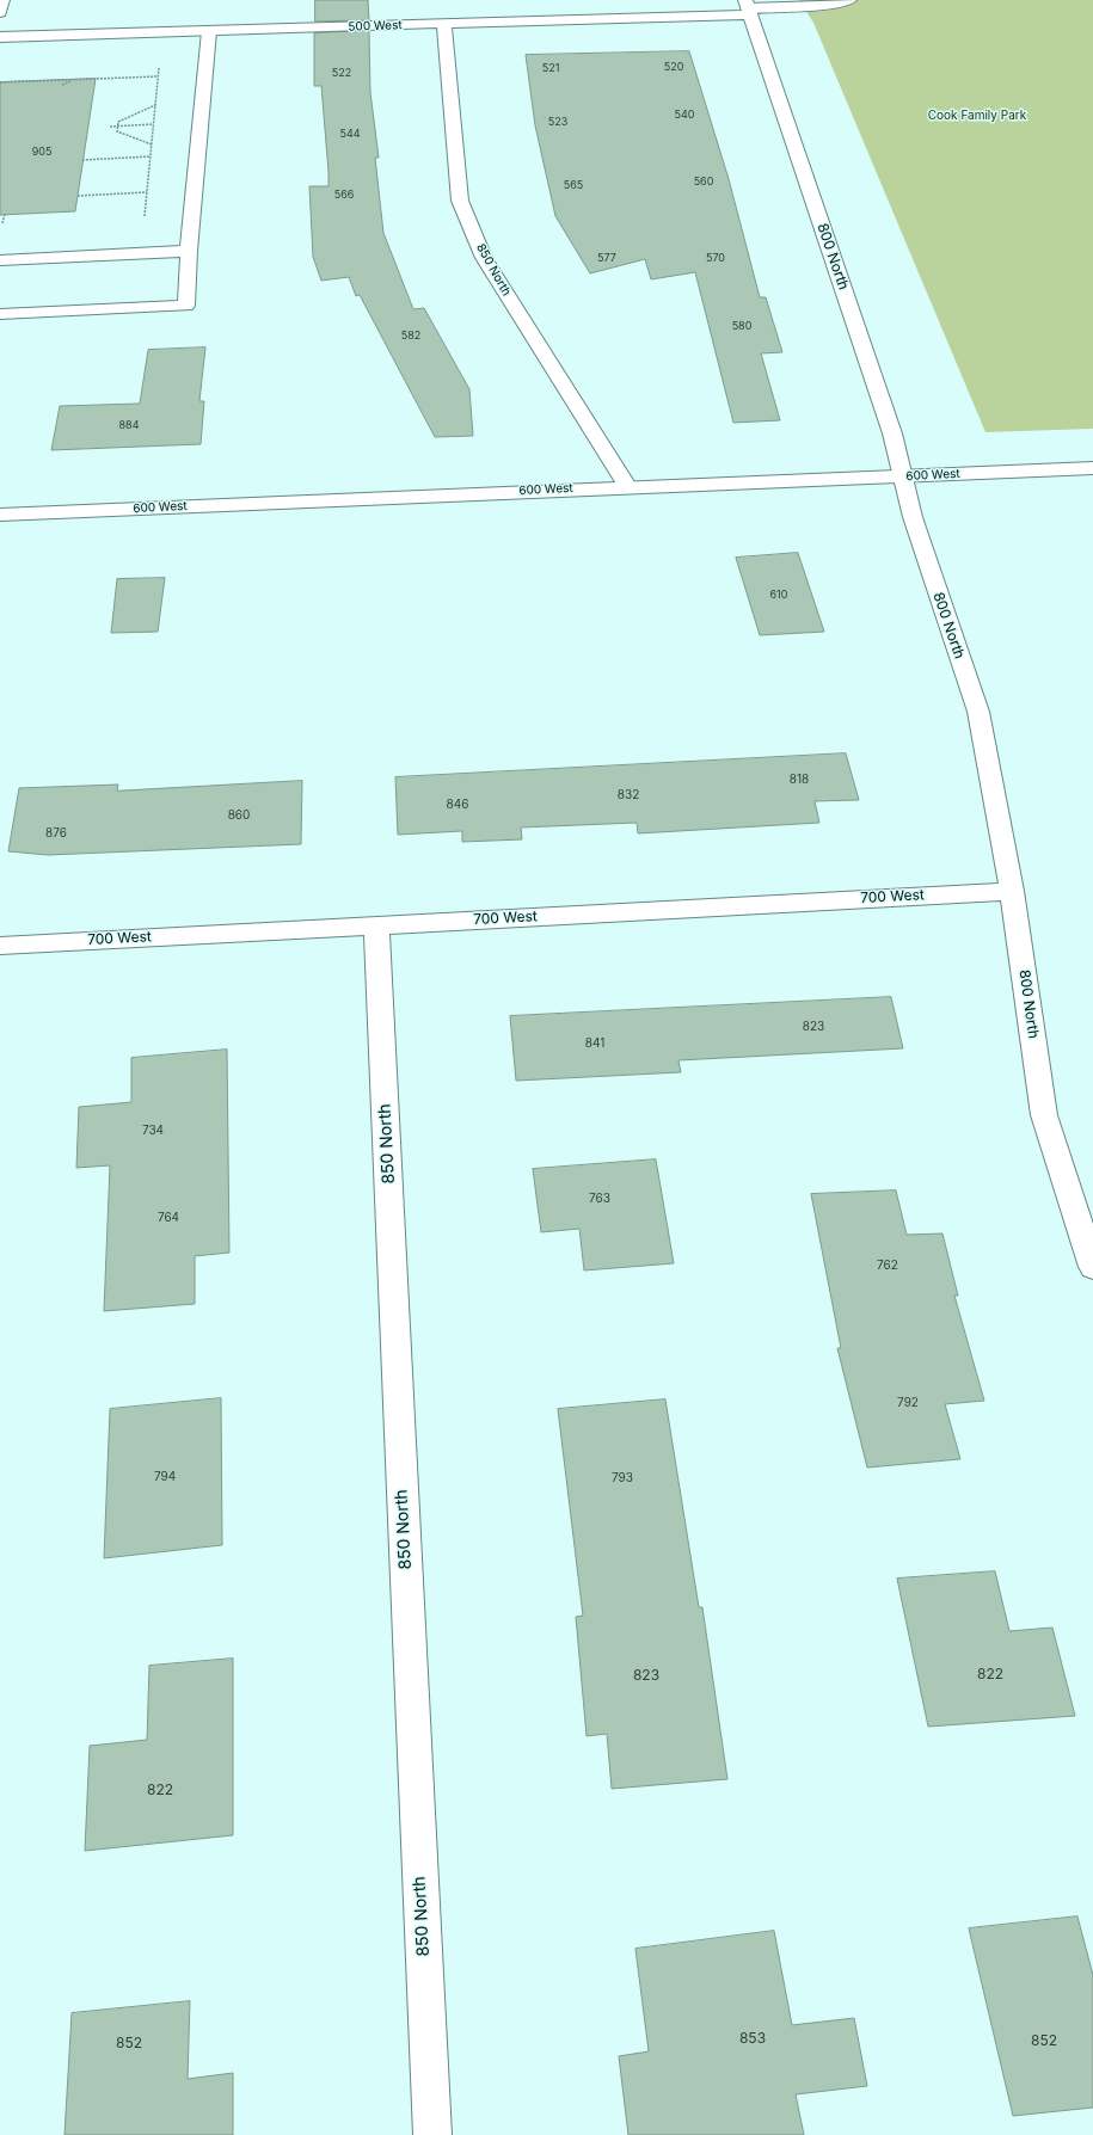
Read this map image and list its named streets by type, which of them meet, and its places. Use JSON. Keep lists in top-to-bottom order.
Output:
{
  "streets": {
    "street": [
      "500 West",
      "800 North",
      "850 North",
      "600 West",
      "700 West"
    ]
  },
  "crossings": [
    ["500 West", "800 North"],
    ["500 West", "850 North"],
    ["800 North", "600 West"],
    ["800 North", "700 West"],
    ["850 North", "600 West"],
    ["850 North", "700 West"]
  ],
  "parks": ["Cook Family Park"],
  "house_numbers": [
    "520",
    "521",
    "522",
    "540",
    "523",
    "544",
    "905",
    "560",
    "565",
    "566",
    "577",
    "570",
    "580",
    "582",
    "884",
    "610",
    "818",
    "832",
    "846",
    "860",
    "876",
    "823",
    "841",
    "734",
    "763",
    "764",
    "762",
    "792",
    "794",
    "793",
    "822",
    "823",
    "822",
    "853",
    "852",
    "852"
  ]
}
